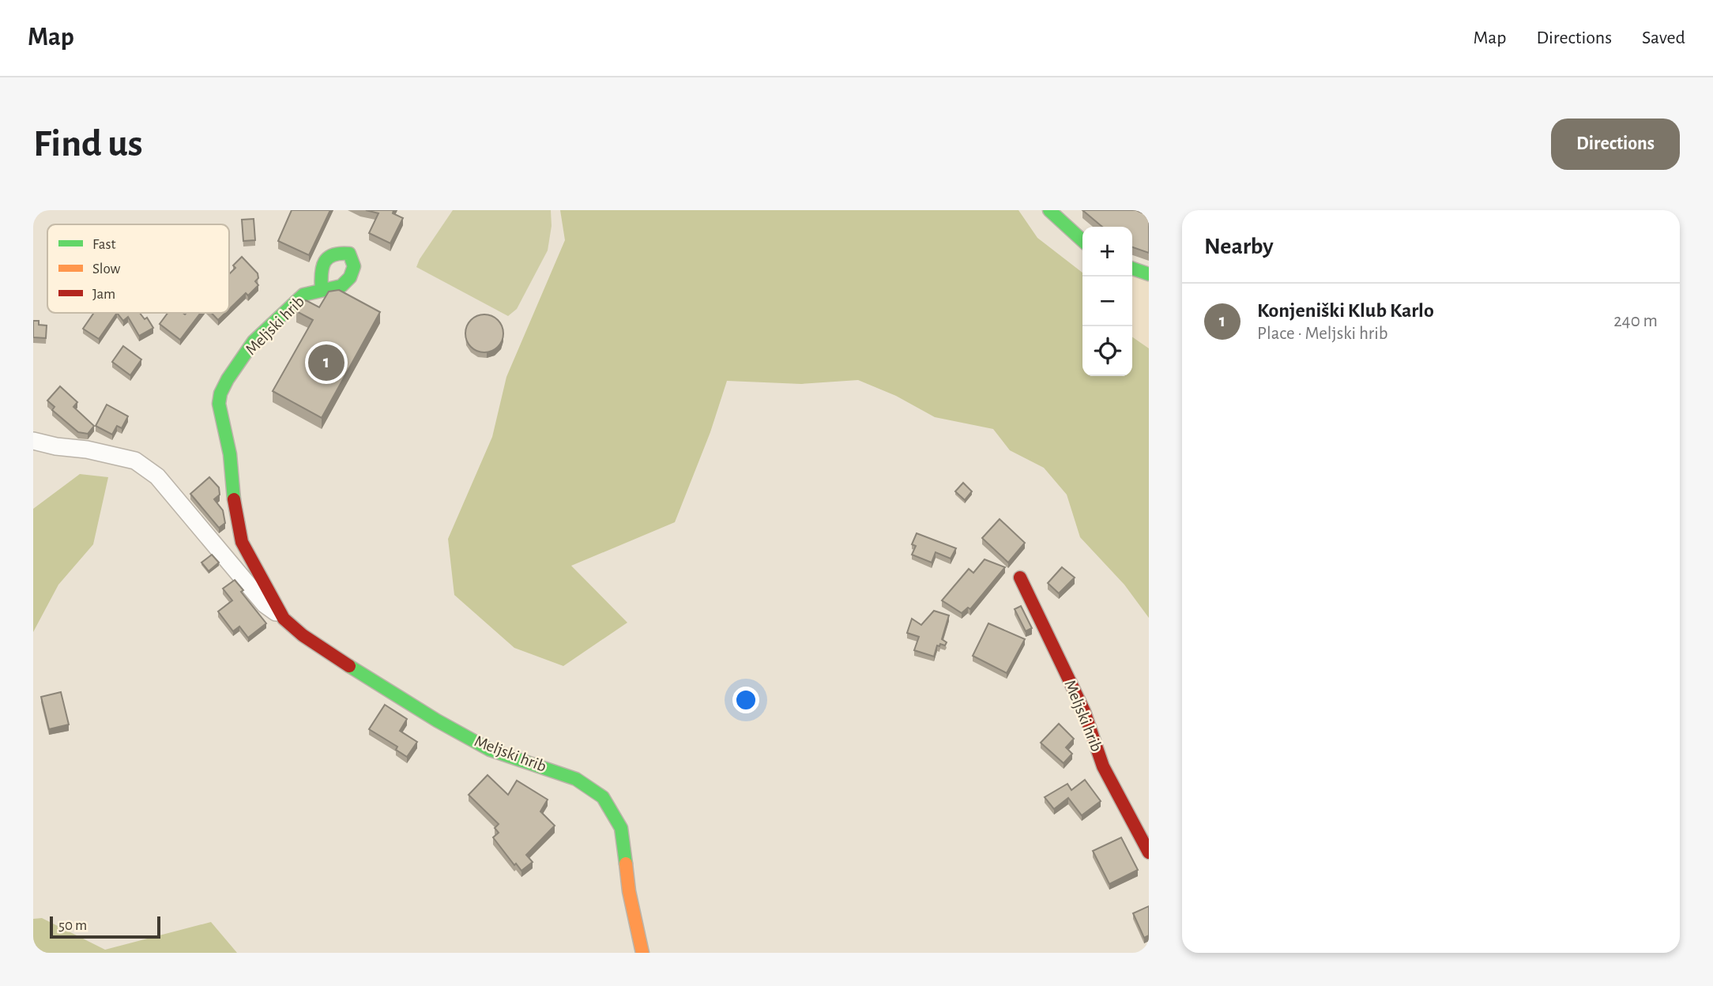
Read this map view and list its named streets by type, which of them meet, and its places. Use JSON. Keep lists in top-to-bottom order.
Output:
{
  "streets": {
    "street": ["Meljski hrib"]
  },
  "legend": ["Fast", "Slow", "Jam"],
  "scale_bar": "50 m",
  "page": {
    "header": "Map",
    "nav": ["Map", "Directions", "Saved"],
    "buttons": "Directions",
    "title": "Find us",
    "heading": "Nearby",
    "map_buttons": ["+", "−"],
    "list": [
      {
        "mark": "1",
        "name": "Konjeniški Klub Karlo",
        "note": "Place · Meljski hrib",
        "value": "240 m"
      }
    ],
    "pins": "1",
    "scale": "50 m"
  }
}
